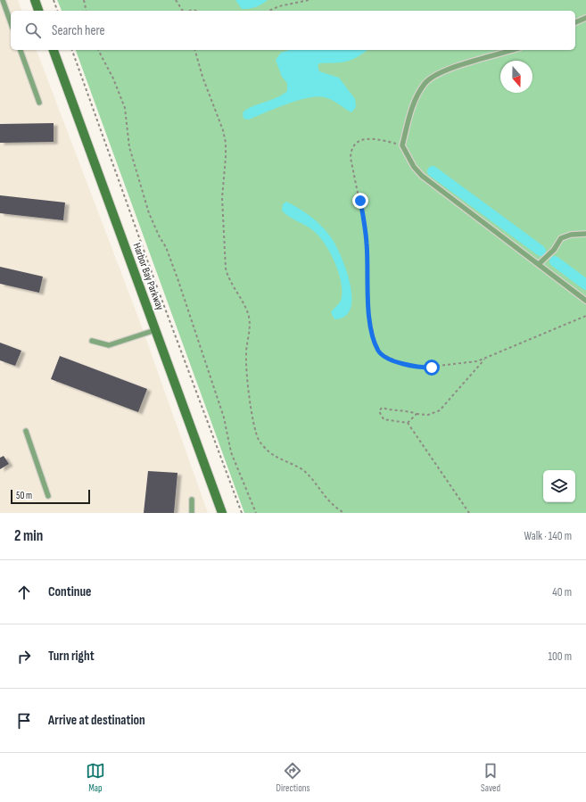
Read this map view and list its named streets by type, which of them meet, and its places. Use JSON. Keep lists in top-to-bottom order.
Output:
{
  "streets": {
    "main road": ["Harbor Bay Parkway"]
  },
  "scale_bar": "50 m",
  "north": "bottom",
  "page": {
    "search": "Search here",
    "scale": "50 m",
    "heading": ["2 min", "Walk · 140 m"],
    "list": [
      ["Continue", "40 m"],
      ["Turn right", "100 m"],
      "Arrive at destination"
    ],
    "nav": ["Map", "Directions", "Saved"]
  }
}
